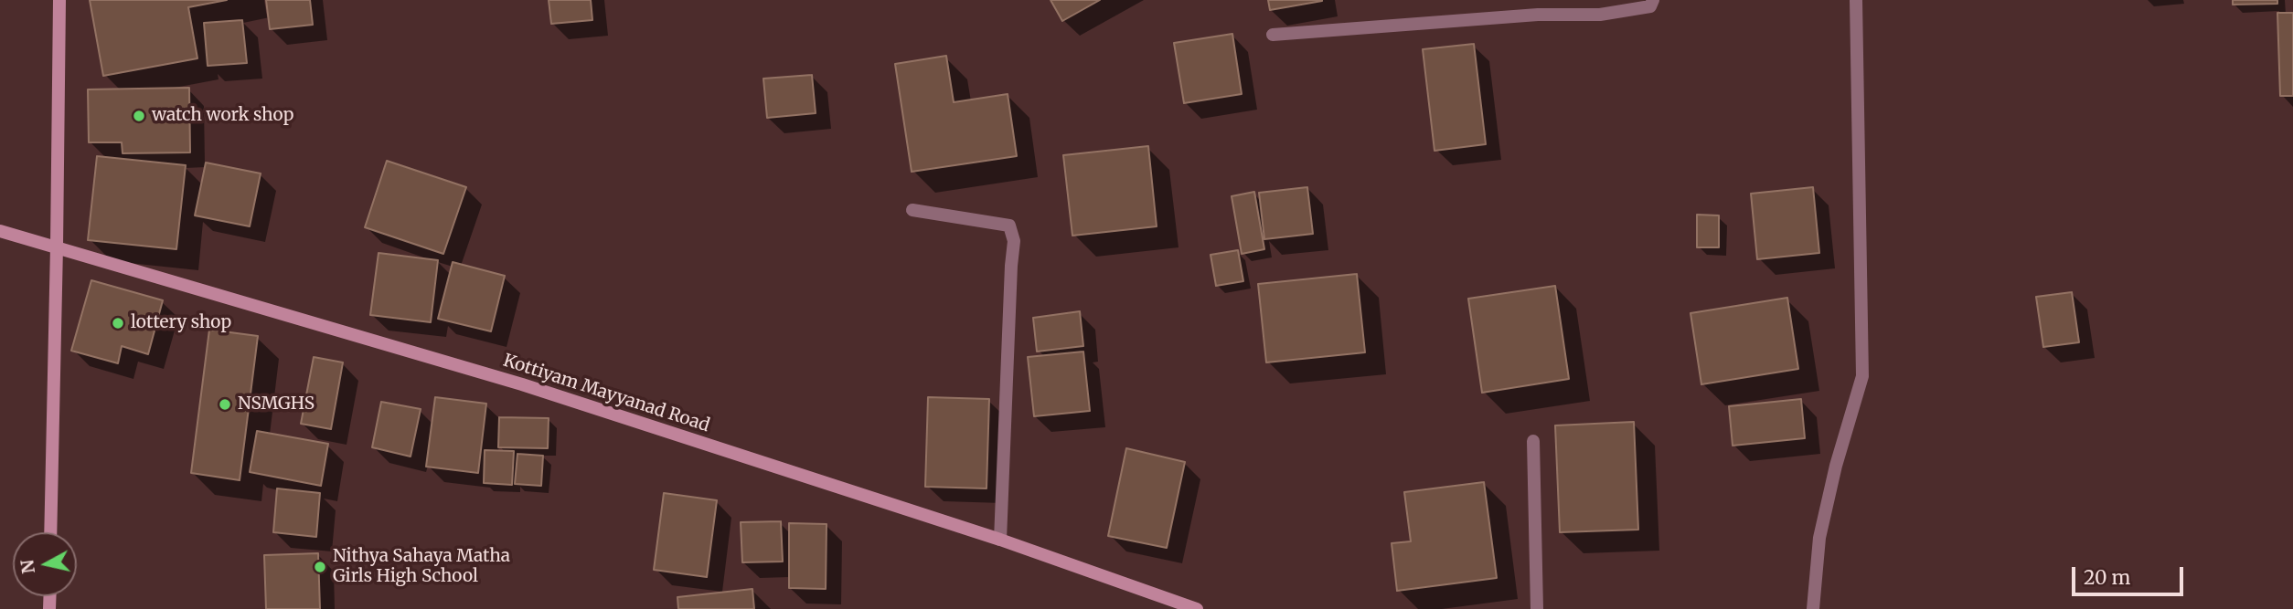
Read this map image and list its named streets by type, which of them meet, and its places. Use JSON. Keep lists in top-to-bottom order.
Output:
{
  "streets": {
    "main road": ["Kottiyam Mayyanad Road"]
  },
  "places": [
    "watch work shop",
    "lottery shop",
    "NSMGHS",
    "Nithya Sahaya Matha Girls High School"
  ],
  "scale_bar": "20 m",
  "north": "left"
}
